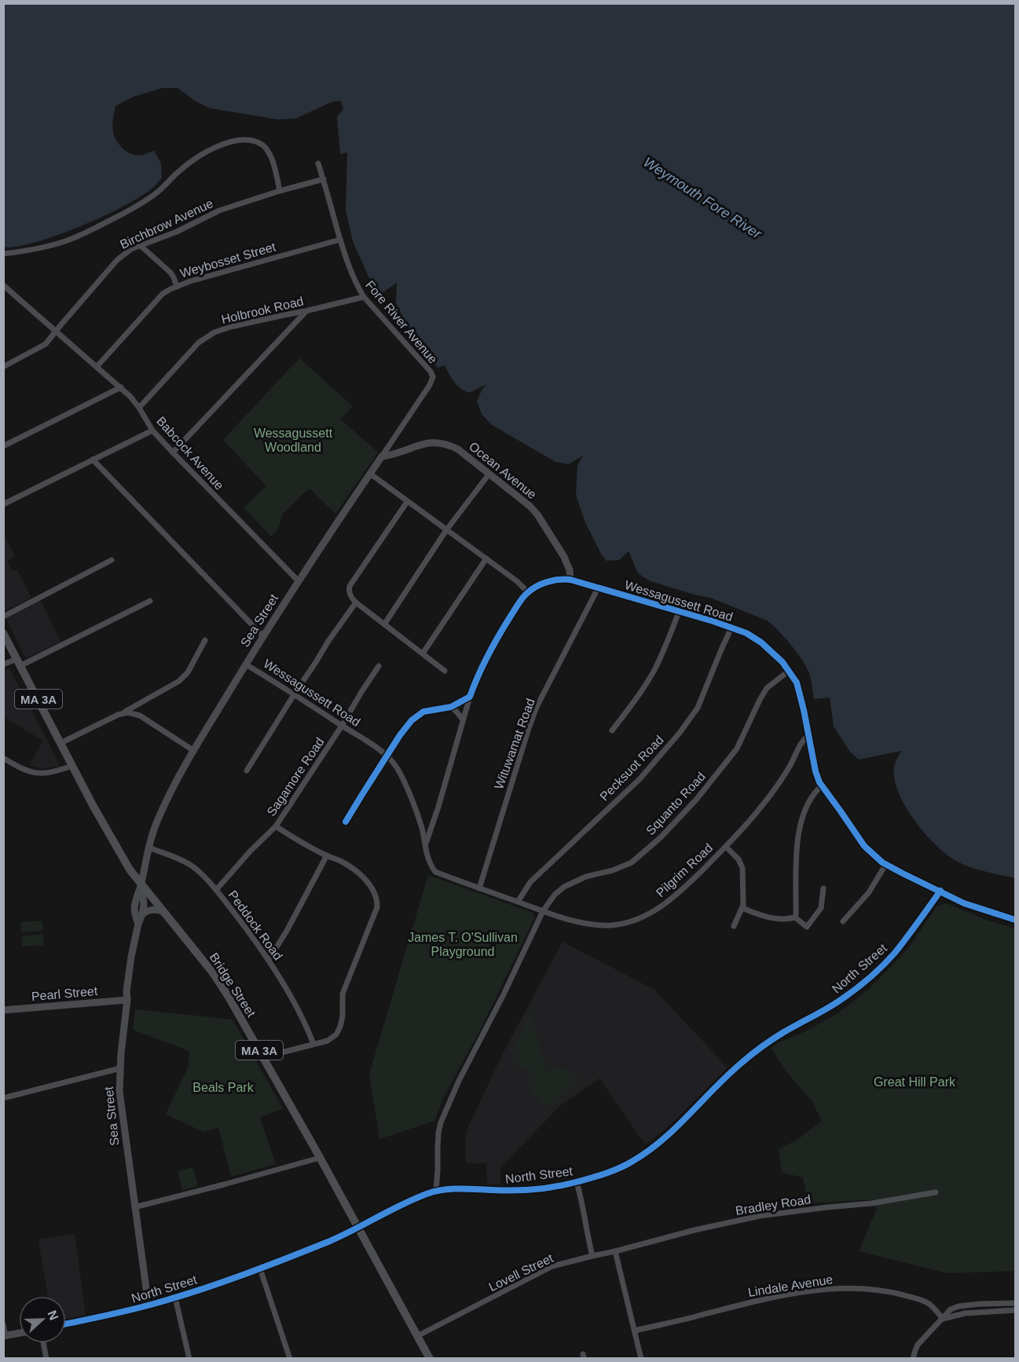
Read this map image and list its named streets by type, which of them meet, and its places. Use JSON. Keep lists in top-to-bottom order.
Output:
{
  "streets": {
    "main road": ["MA 3A", "Bridge Street"],
    "street": [
      "Birchbrow Avenue",
      "Weybosset Street",
      "Holbrook Road",
      "Fore River Avenue",
      "Babcock Avenue",
      "Ocean Avenue",
      "Wessagussett Road",
      "Sea Street",
      "Wituwamat Road",
      "Pecksuot Road",
      "Sagamore Road",
      "Squanto Road",
      "Pilgrim Road",
      "Peddock Road",
      "North Street",
      "Pearl Street",
      "Bradley Road",
      "Lovell Street",
      "Lindale Avenue"
    ]
  },
  "crossings": [
    ["Birchbrow Avenue", "Fore River Avenue"],
    ["Birchbrow Avenue", "Babcock Avenue"],
    ["Weybosset Street", "Fore River Avenue"],
    ["Weybosset Street", "Babcock Avenue"],
    ["Holbrook Road", "Fore River Avenue"],
    ["Holbrook Road", "Babcock Avenue"],
    ["Fore River Avenue", "Sea Street"],
    ["Babcock Avenue", "Sea Street"],
    ["Ocean Avenue", "Wessagussett Road"],
    ["Ocean Avenue", "Sea Street"],
    ["Wessagussett Road", "Sea Street"],
    ["Wessagussett Road", "Wituwamat Road"],
    ["Wessagussett Road", "Pecksuot Road"],
    ["Wessagussett Road", "Sagamore Road"],
    ["Wessagussett Road", "Squanto Road"],
    ["Wessagussett Road", "Pilgrim Road"],
    ["Wessagussett Road", "North Street"],
    ["Sea Street", "Peddock Road"],
    ["Sea Street", "North Street"],
    ["Sea Street", "Bridge Street"],
    ["Sea Street", "Pearl Street"],
    ["Wituwamat Road", "Pilgrim Road"],
    ["Pecksuot Road", "Pilgrim Road"],
    ["Sagamore Road", "Peddock Road"],
    ["Squanto Road", "Pilgrim Road"],
    ["North Street", "Bridge Street"],
    ["Bridge Street", "Lovell Street"],
    ["Bradley Road", "Lovell Street"]
  ],
  "water": ["Weymouth Fore River"],
  "parks": [
    "Wessagussett Woodland",
    "James T. O'Sullivan Playground",
    "Great Hill Park",
    "Beals Park"
  ],
  "north": "right"
}
